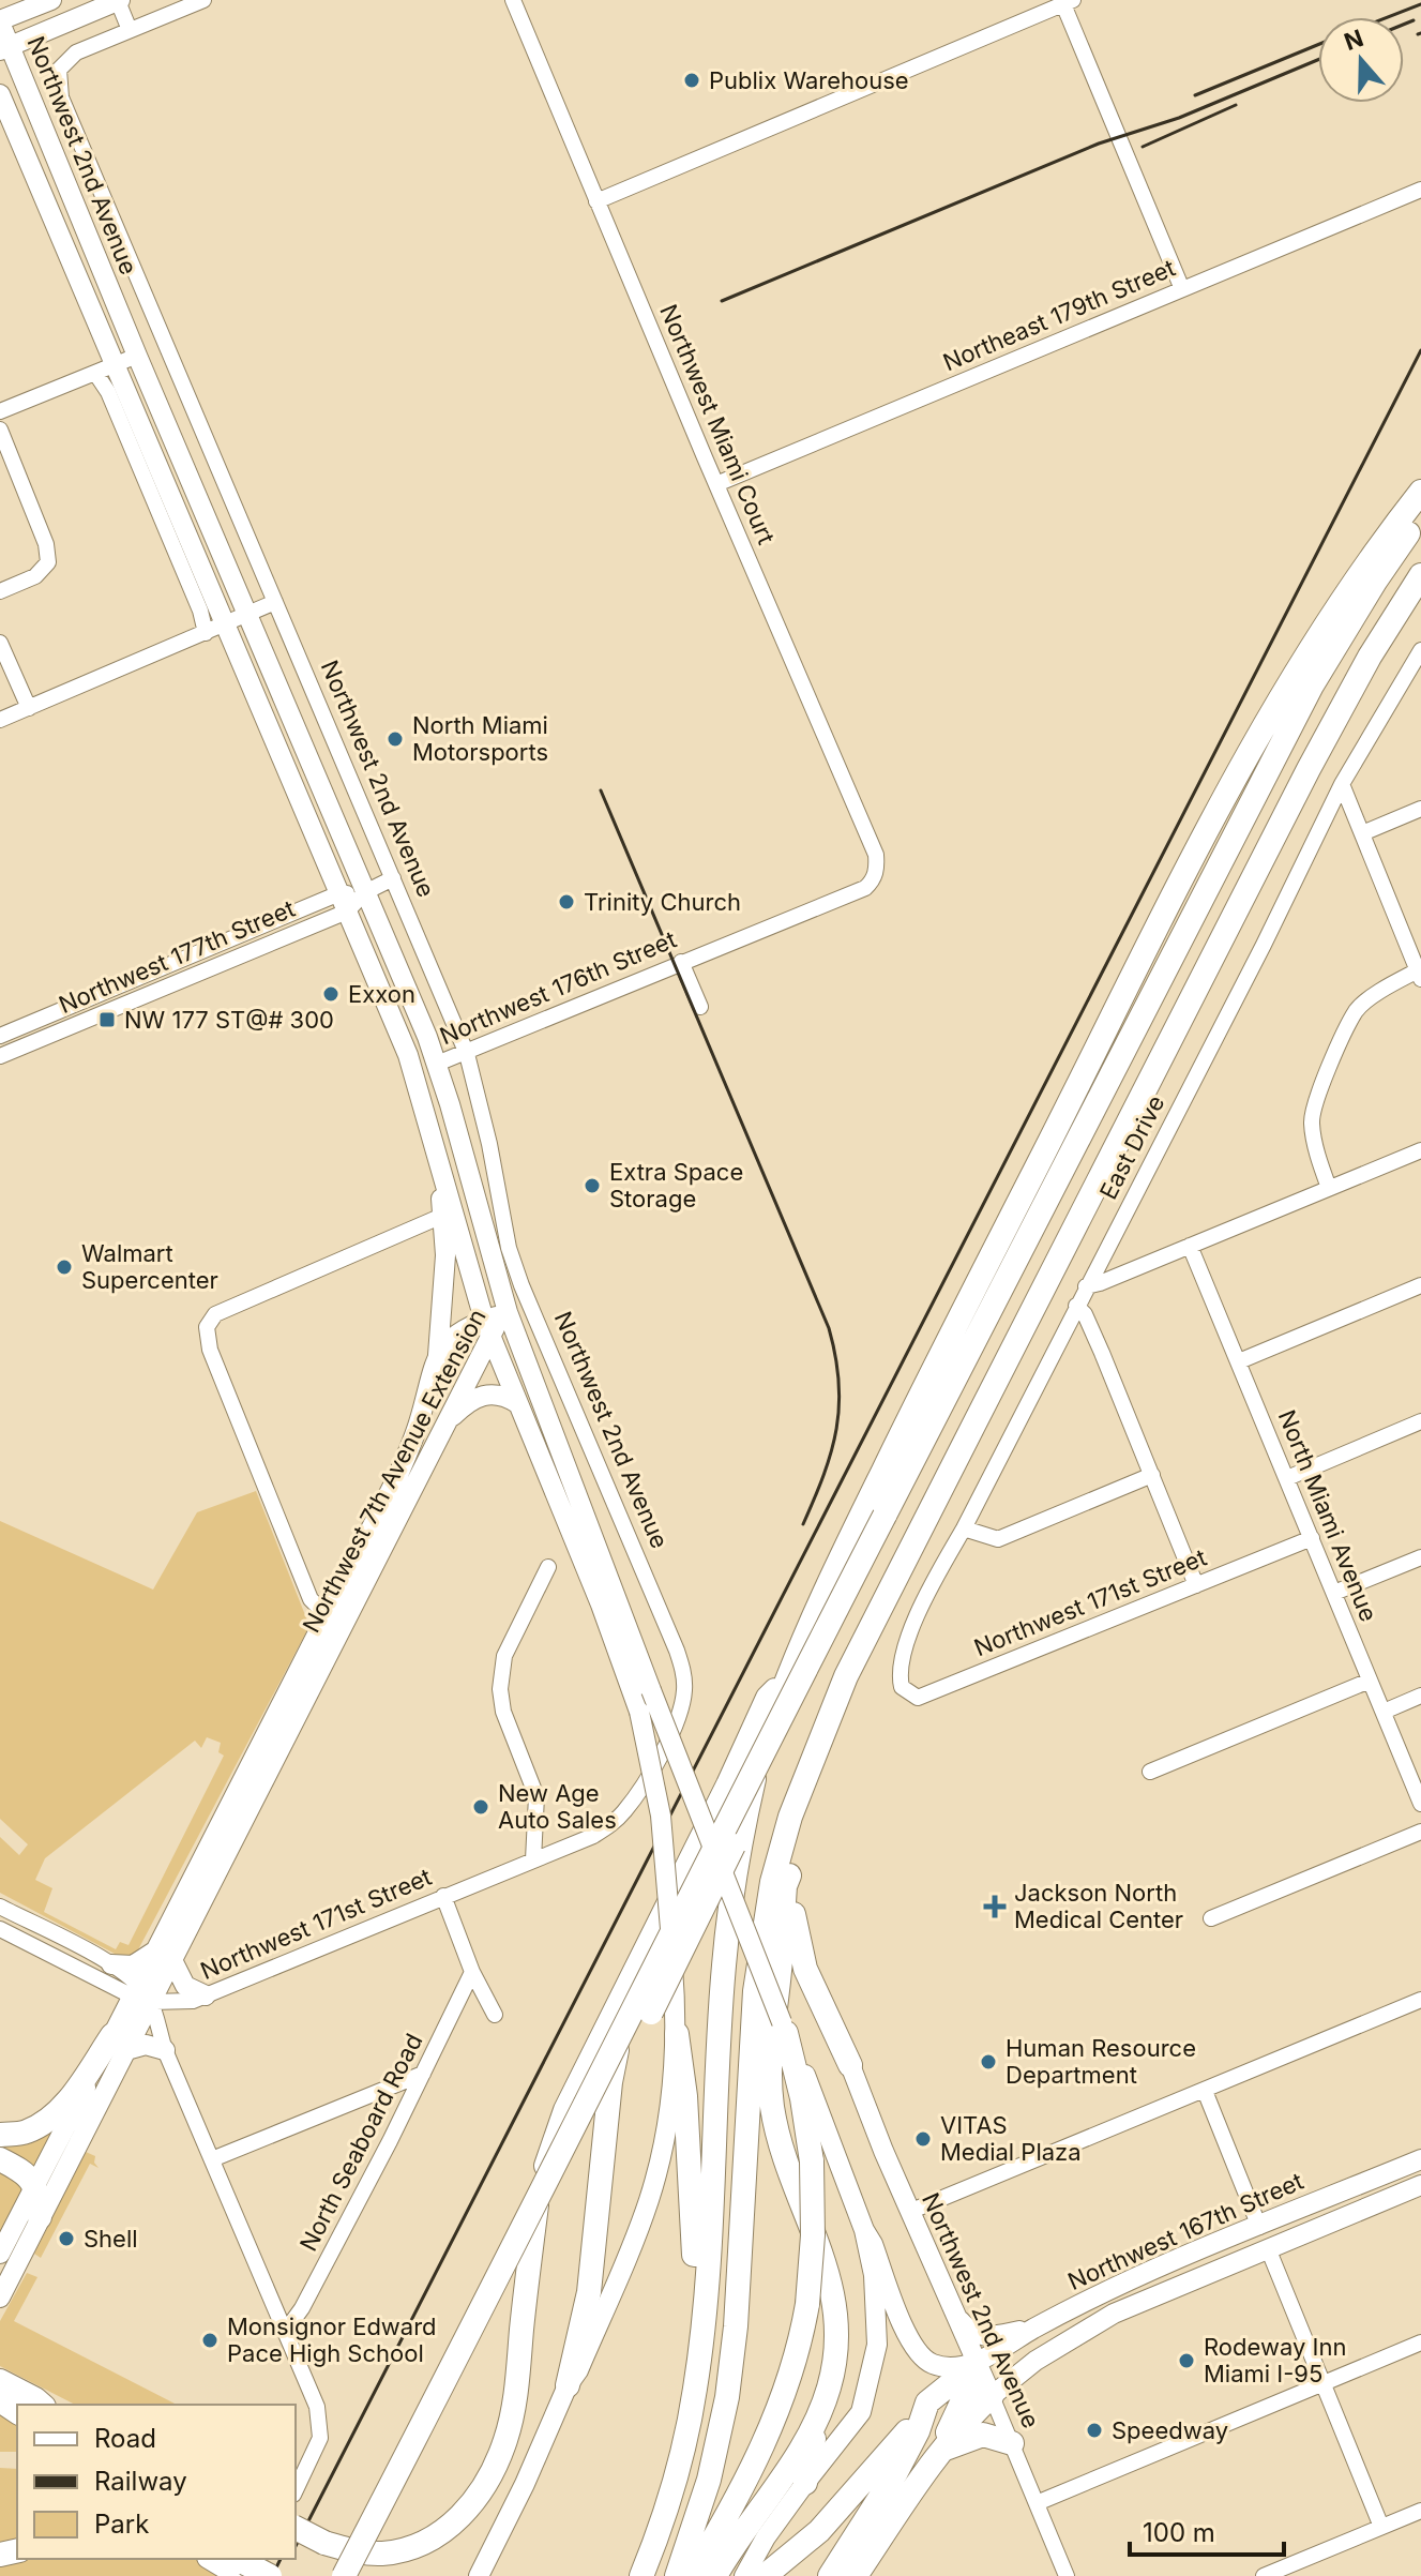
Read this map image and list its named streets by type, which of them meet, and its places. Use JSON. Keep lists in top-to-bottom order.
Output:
{
  "streets": {
    "main road": ["Northwest 2nd Avenue", "Northwest 7th Avenue Extension", "Northwest 167th Street"],
    "street": [
      "Northeast 179th Street",
      "Northwest Miami Court",
      "Northwest 177th Street",
      "Northwest 176th Street",
      "East Drive",
      "North Miami Avenue",
      "Northwest 171st Street",
      "North Seaboard Road"
    ]
  },
  "crossings": [
    ["Northwest 2nd Avenue", "Northwest 177th Street"],
    ["Northwest 2nd Avenue", "Northwest 176th Street"],
    ["Northwest 2nd Avenue", "Northwest 7th Avenue Extension"],
    ["Northwest 2nd Avenue", "Northwest 171st Street"],
    ["Northwest 2nd Avenue", "Northwest 167th Street"],
    ["Northeast 179th Street", "Northwest Miami Court"],
    ["Northwest Miami Court", "Northwest 176th Street"],
    ["East Drive", "Northwest 171st Street"],
    ["Northwest 7th Avenue Extension", "Northwest 171st Street"],
    ["North Miami Avenue", "Northwest 171st Street"]
  ],
  "places": {
    "other": [
      "Publix Warehouse",
      "North Miami Motorsports",
      "Trinity Church",
      "Exxon",
      "Extra Space Storage",
      "Walmart Supercenter",
      "New Age Auto Sales",
      "Human Resource Department",
      "VITAS Medial Plaza",
      "Shell",
      "Monsignor Edward Pace High School",
      "Rodeway Inn Miami I-95",
      "Speedway"
    ],
    "transit": ["NW 177 ST@# 300"],
    "health": ["Jackson North Medical Center"]
  },
  "legend": ["Road", "Railway", "Park"],
  "scale_bar": "100 m",
  "north": "top"
}
